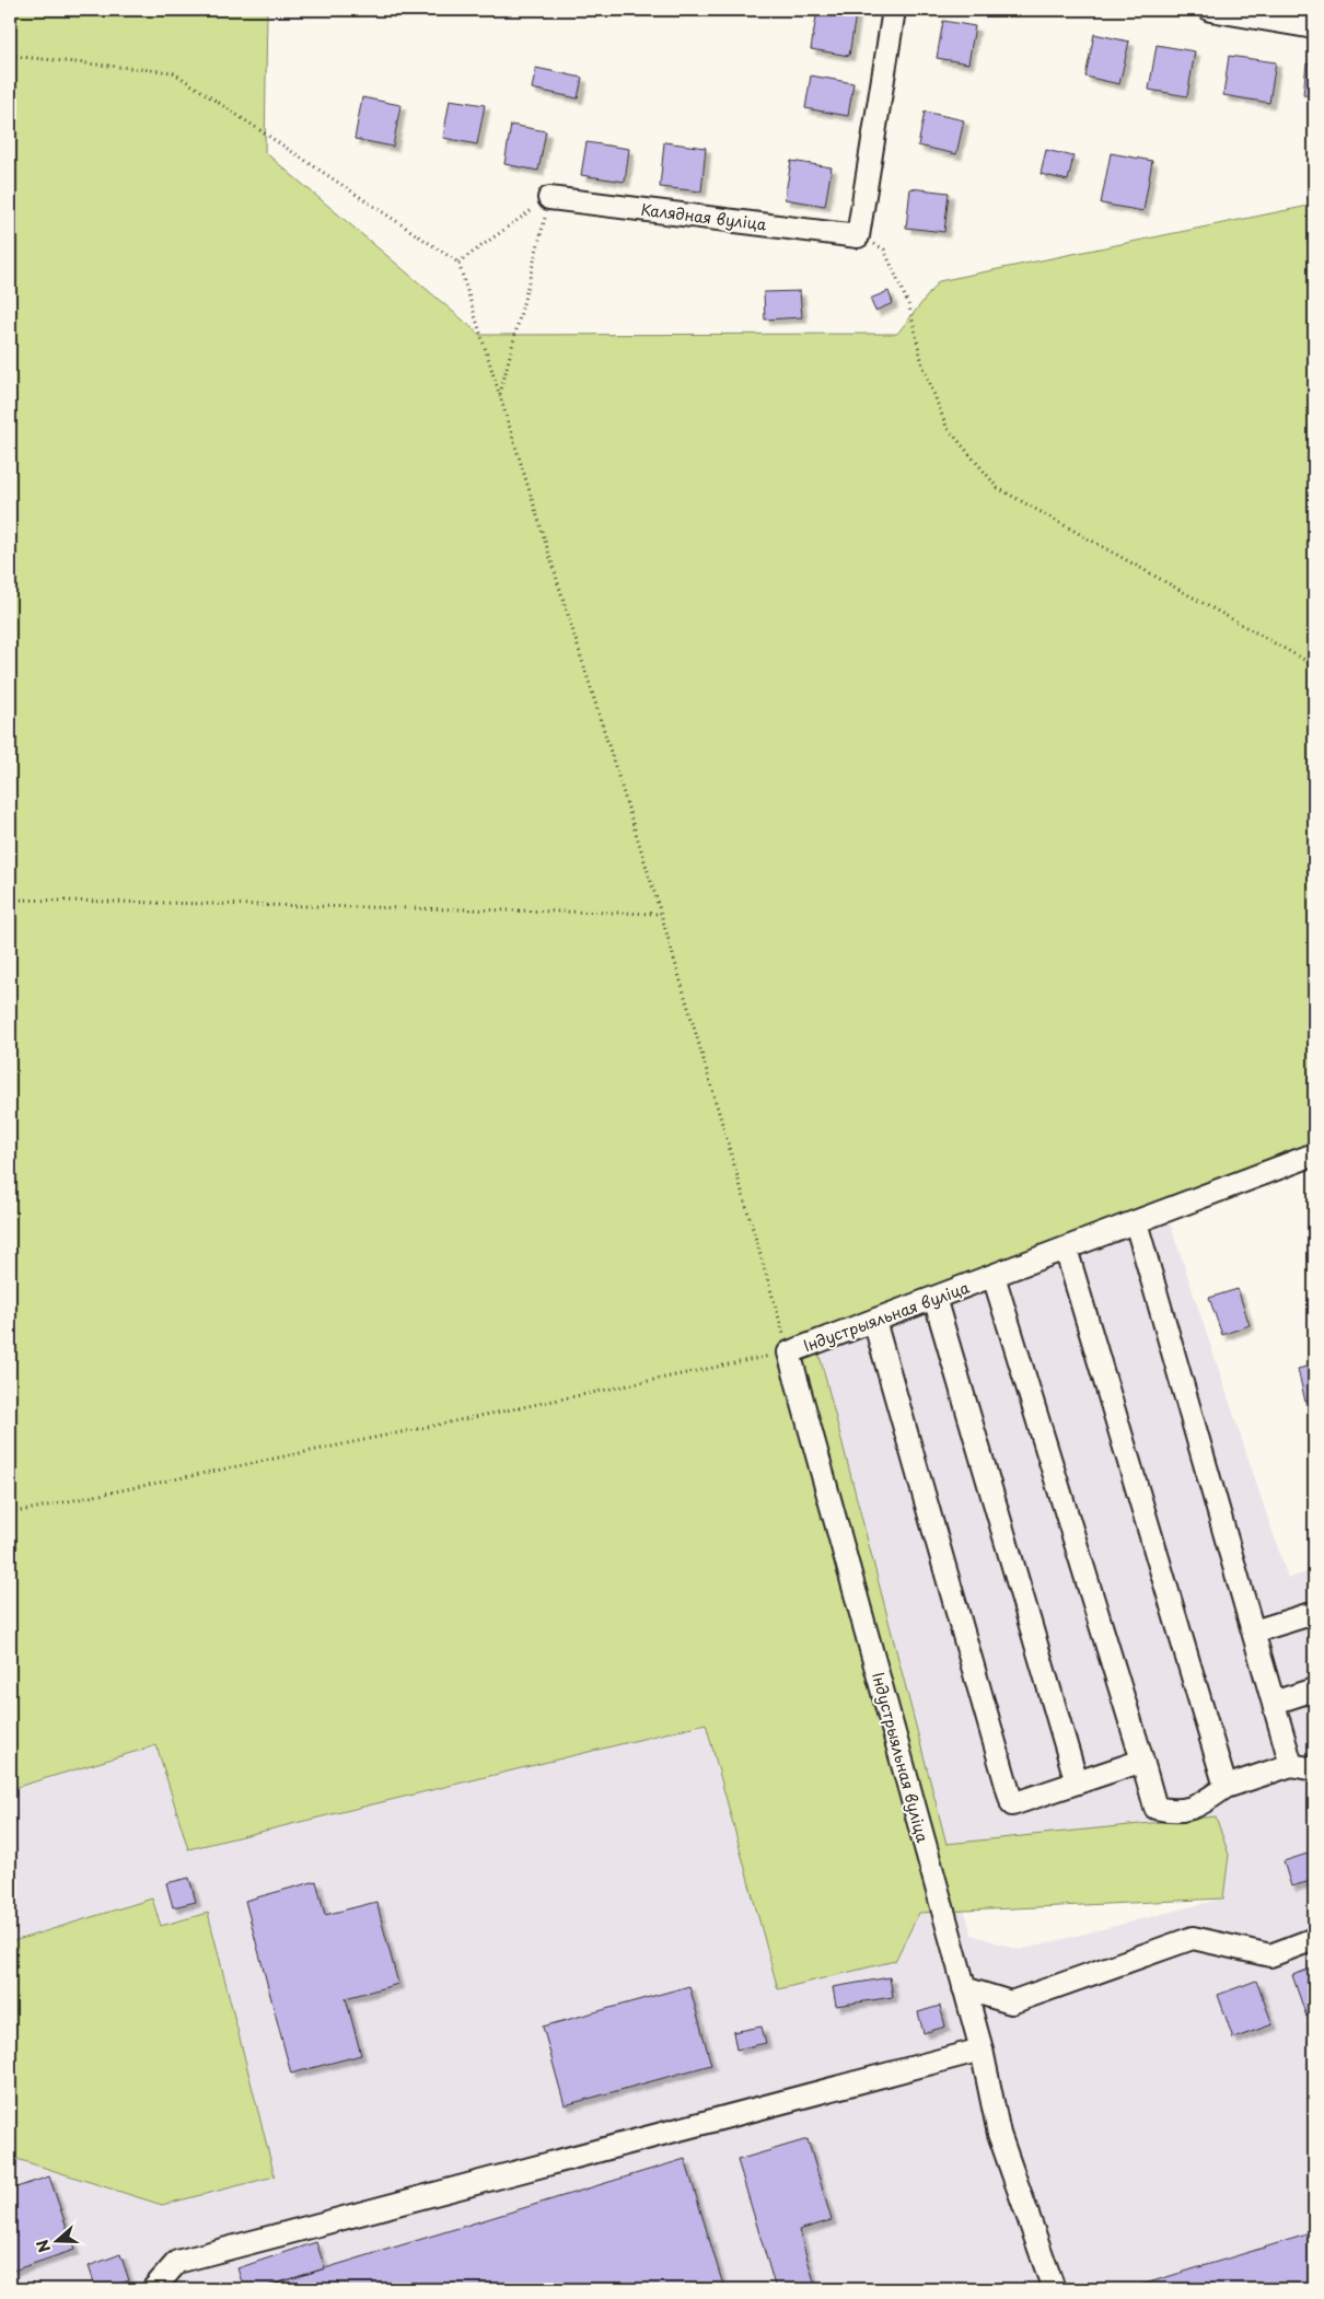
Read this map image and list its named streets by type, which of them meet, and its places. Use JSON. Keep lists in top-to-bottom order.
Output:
{
  "streets": {
    "street": ["Калядная вуліца", "Індустрыяльная вуліца"]
  },
  "north": "left"
}
